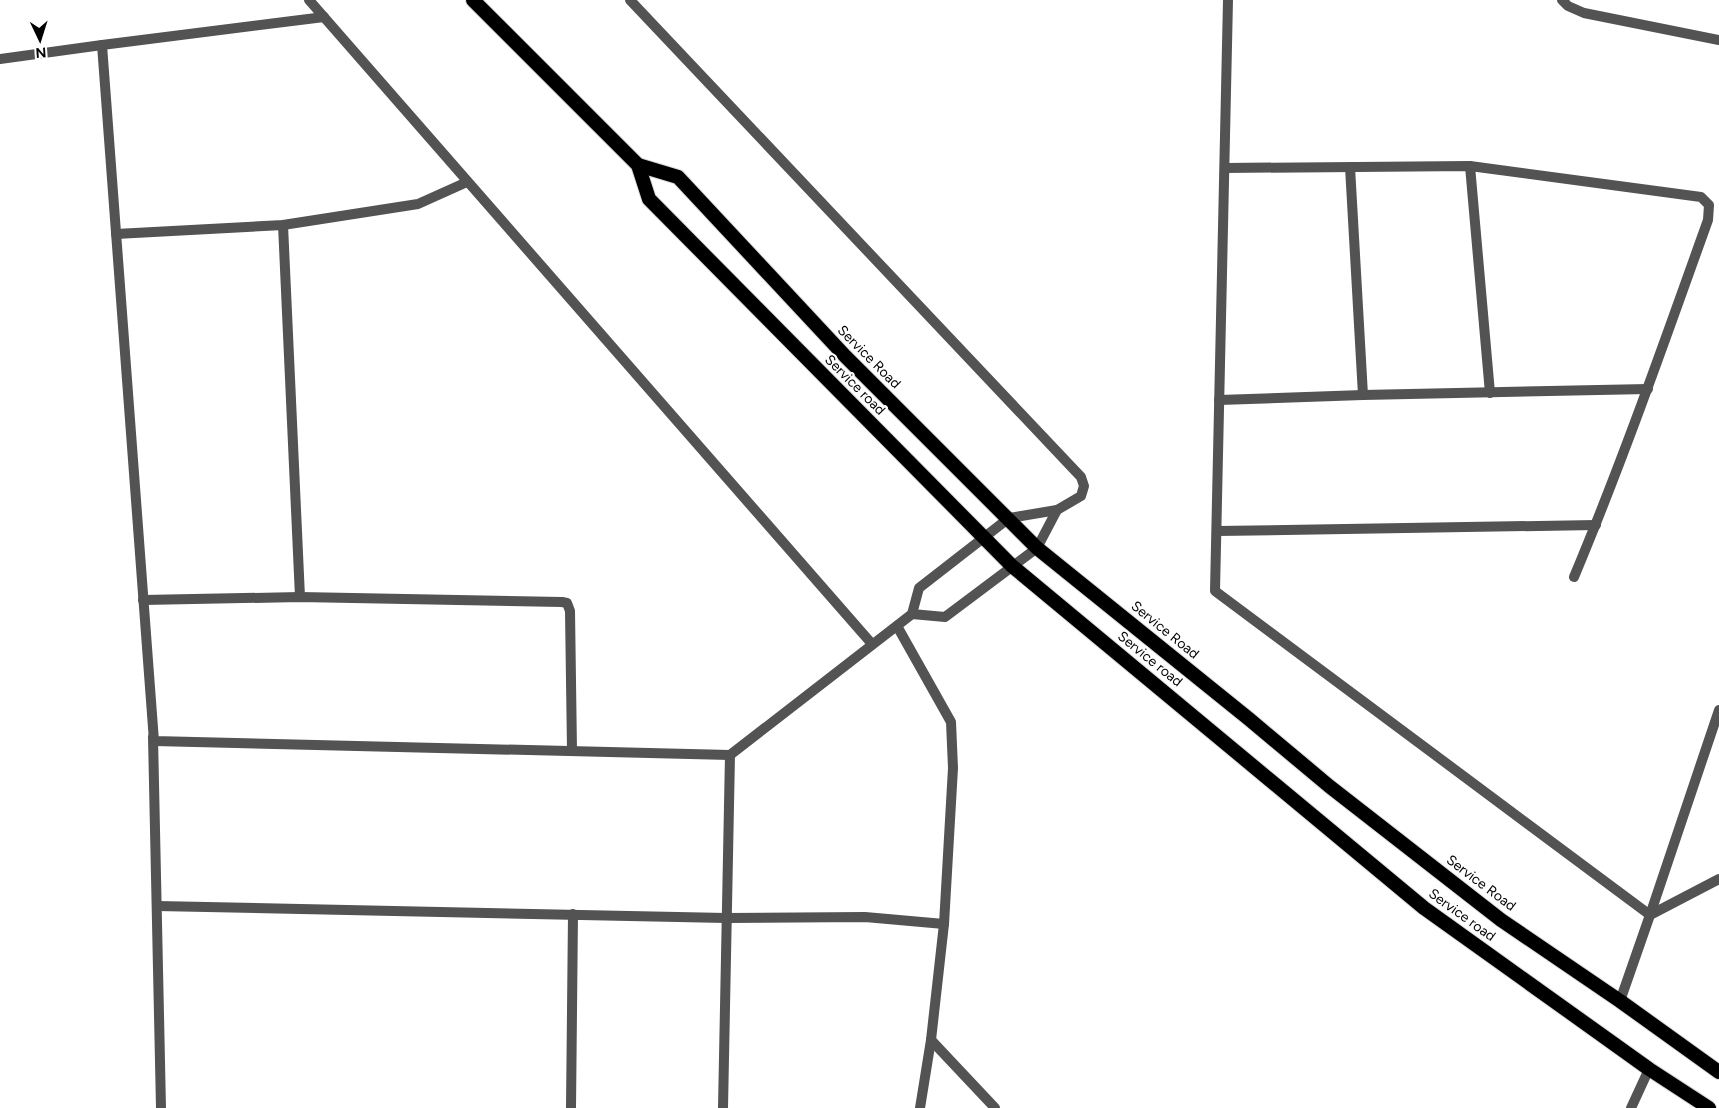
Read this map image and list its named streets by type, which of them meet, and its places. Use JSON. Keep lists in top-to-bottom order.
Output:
{
  "streets": {
    "highway": ["Service Road", "Service road"]
  },
  "crossings": [
    ["Service Road", "Service road"]
  ],
  "north": "bottom"
}
